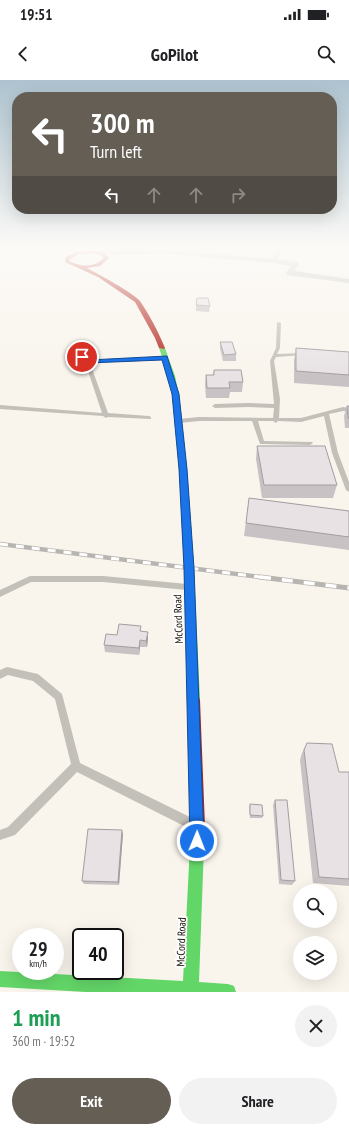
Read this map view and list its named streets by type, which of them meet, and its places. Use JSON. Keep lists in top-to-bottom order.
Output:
{
  "streets": {
    "street": ["McCord Road"]
  },
  "page": {
    "status": "19:51",
    "header": "GoPilot",
    "turn": ["300 m", "Turn left"],
    "speed": "29 km/h",
    "limit": "40",
    "heading": ["1 min", "360 m · 19:52"],
    "buttons": ["Exit", "Share"]
  }
}
